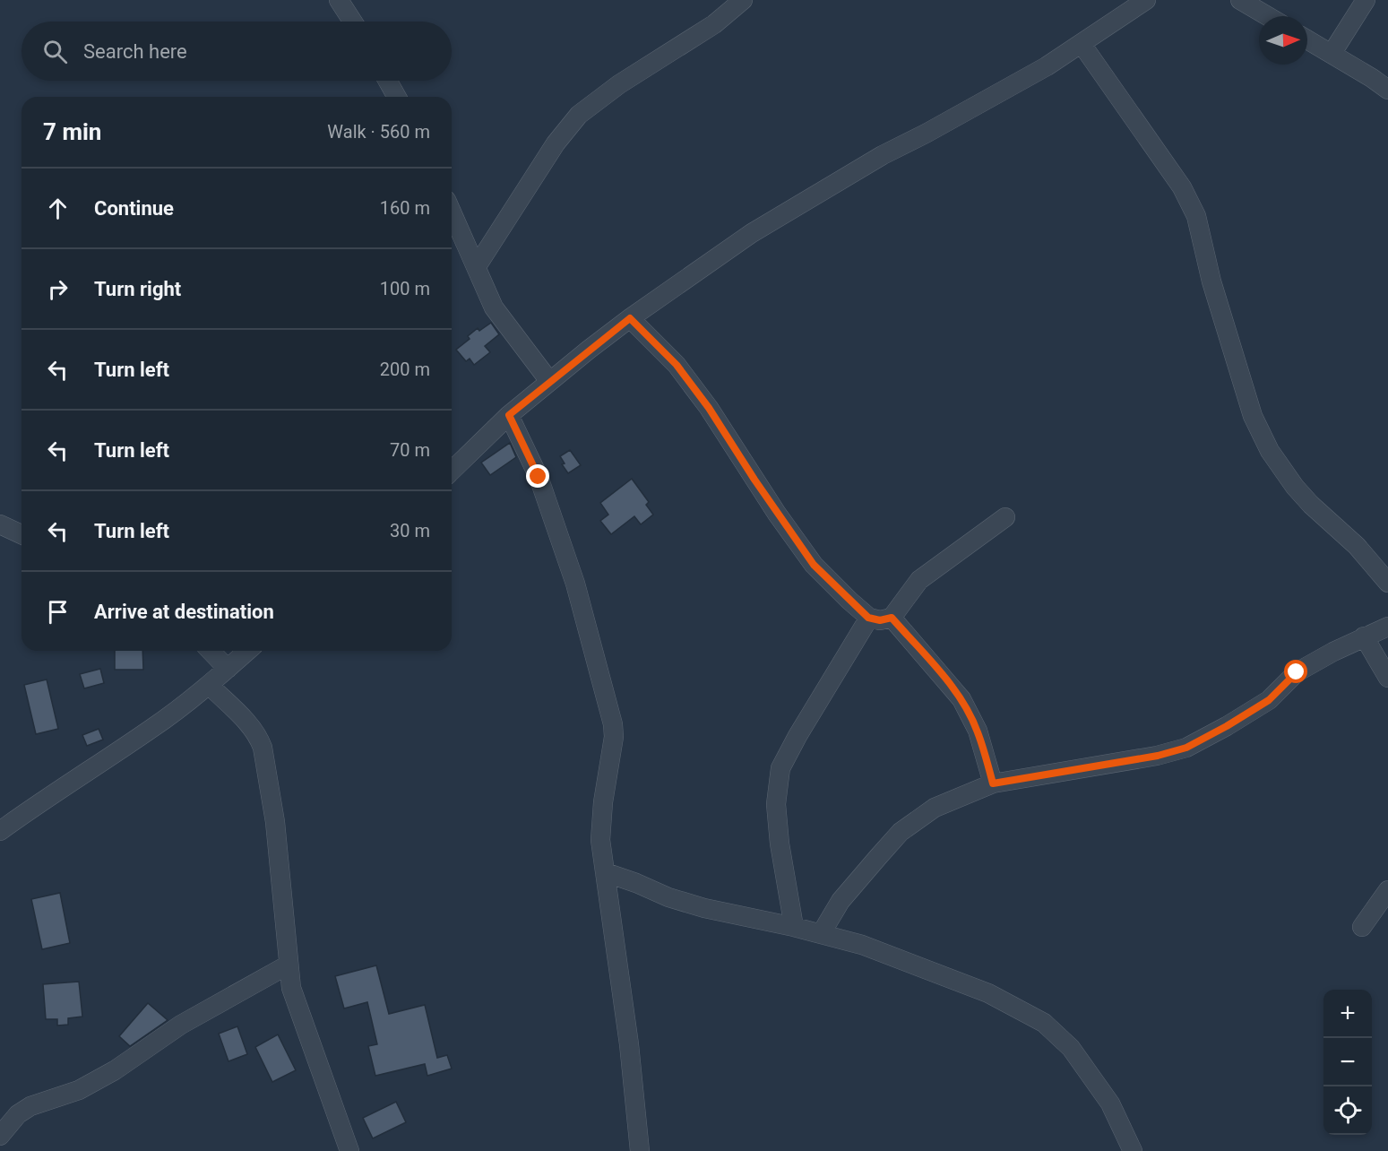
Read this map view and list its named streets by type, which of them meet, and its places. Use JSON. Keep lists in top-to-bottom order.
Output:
{
  "north": "right",
  "page": {
    "search": "Search here",
    "heading": ["7 min", "Walk · 560 m"],
    "list": [
      ["Continue", "160 m"],
      ["Turn right", "100 m"],
      ["Turn left", "200 m"],
      ["Turn left", "70 m"],
      ["Turn left", "30 m"],
      "Arrive at destination"
    ],
    "map_buttons": ["+", "−"]
  }
}
